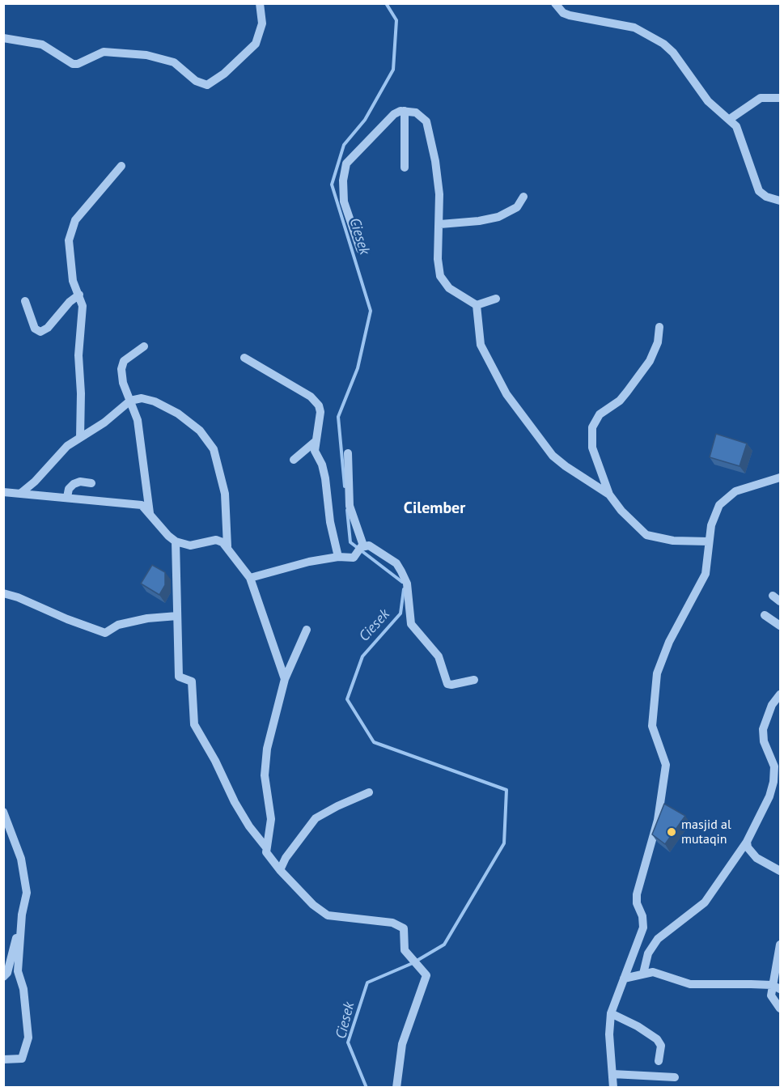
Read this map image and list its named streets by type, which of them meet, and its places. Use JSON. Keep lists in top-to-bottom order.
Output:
{
  "districts": ["Cilember"],
  "water": ["Ciesek"],
  "places": ["masjid al mutaqin"]
}
